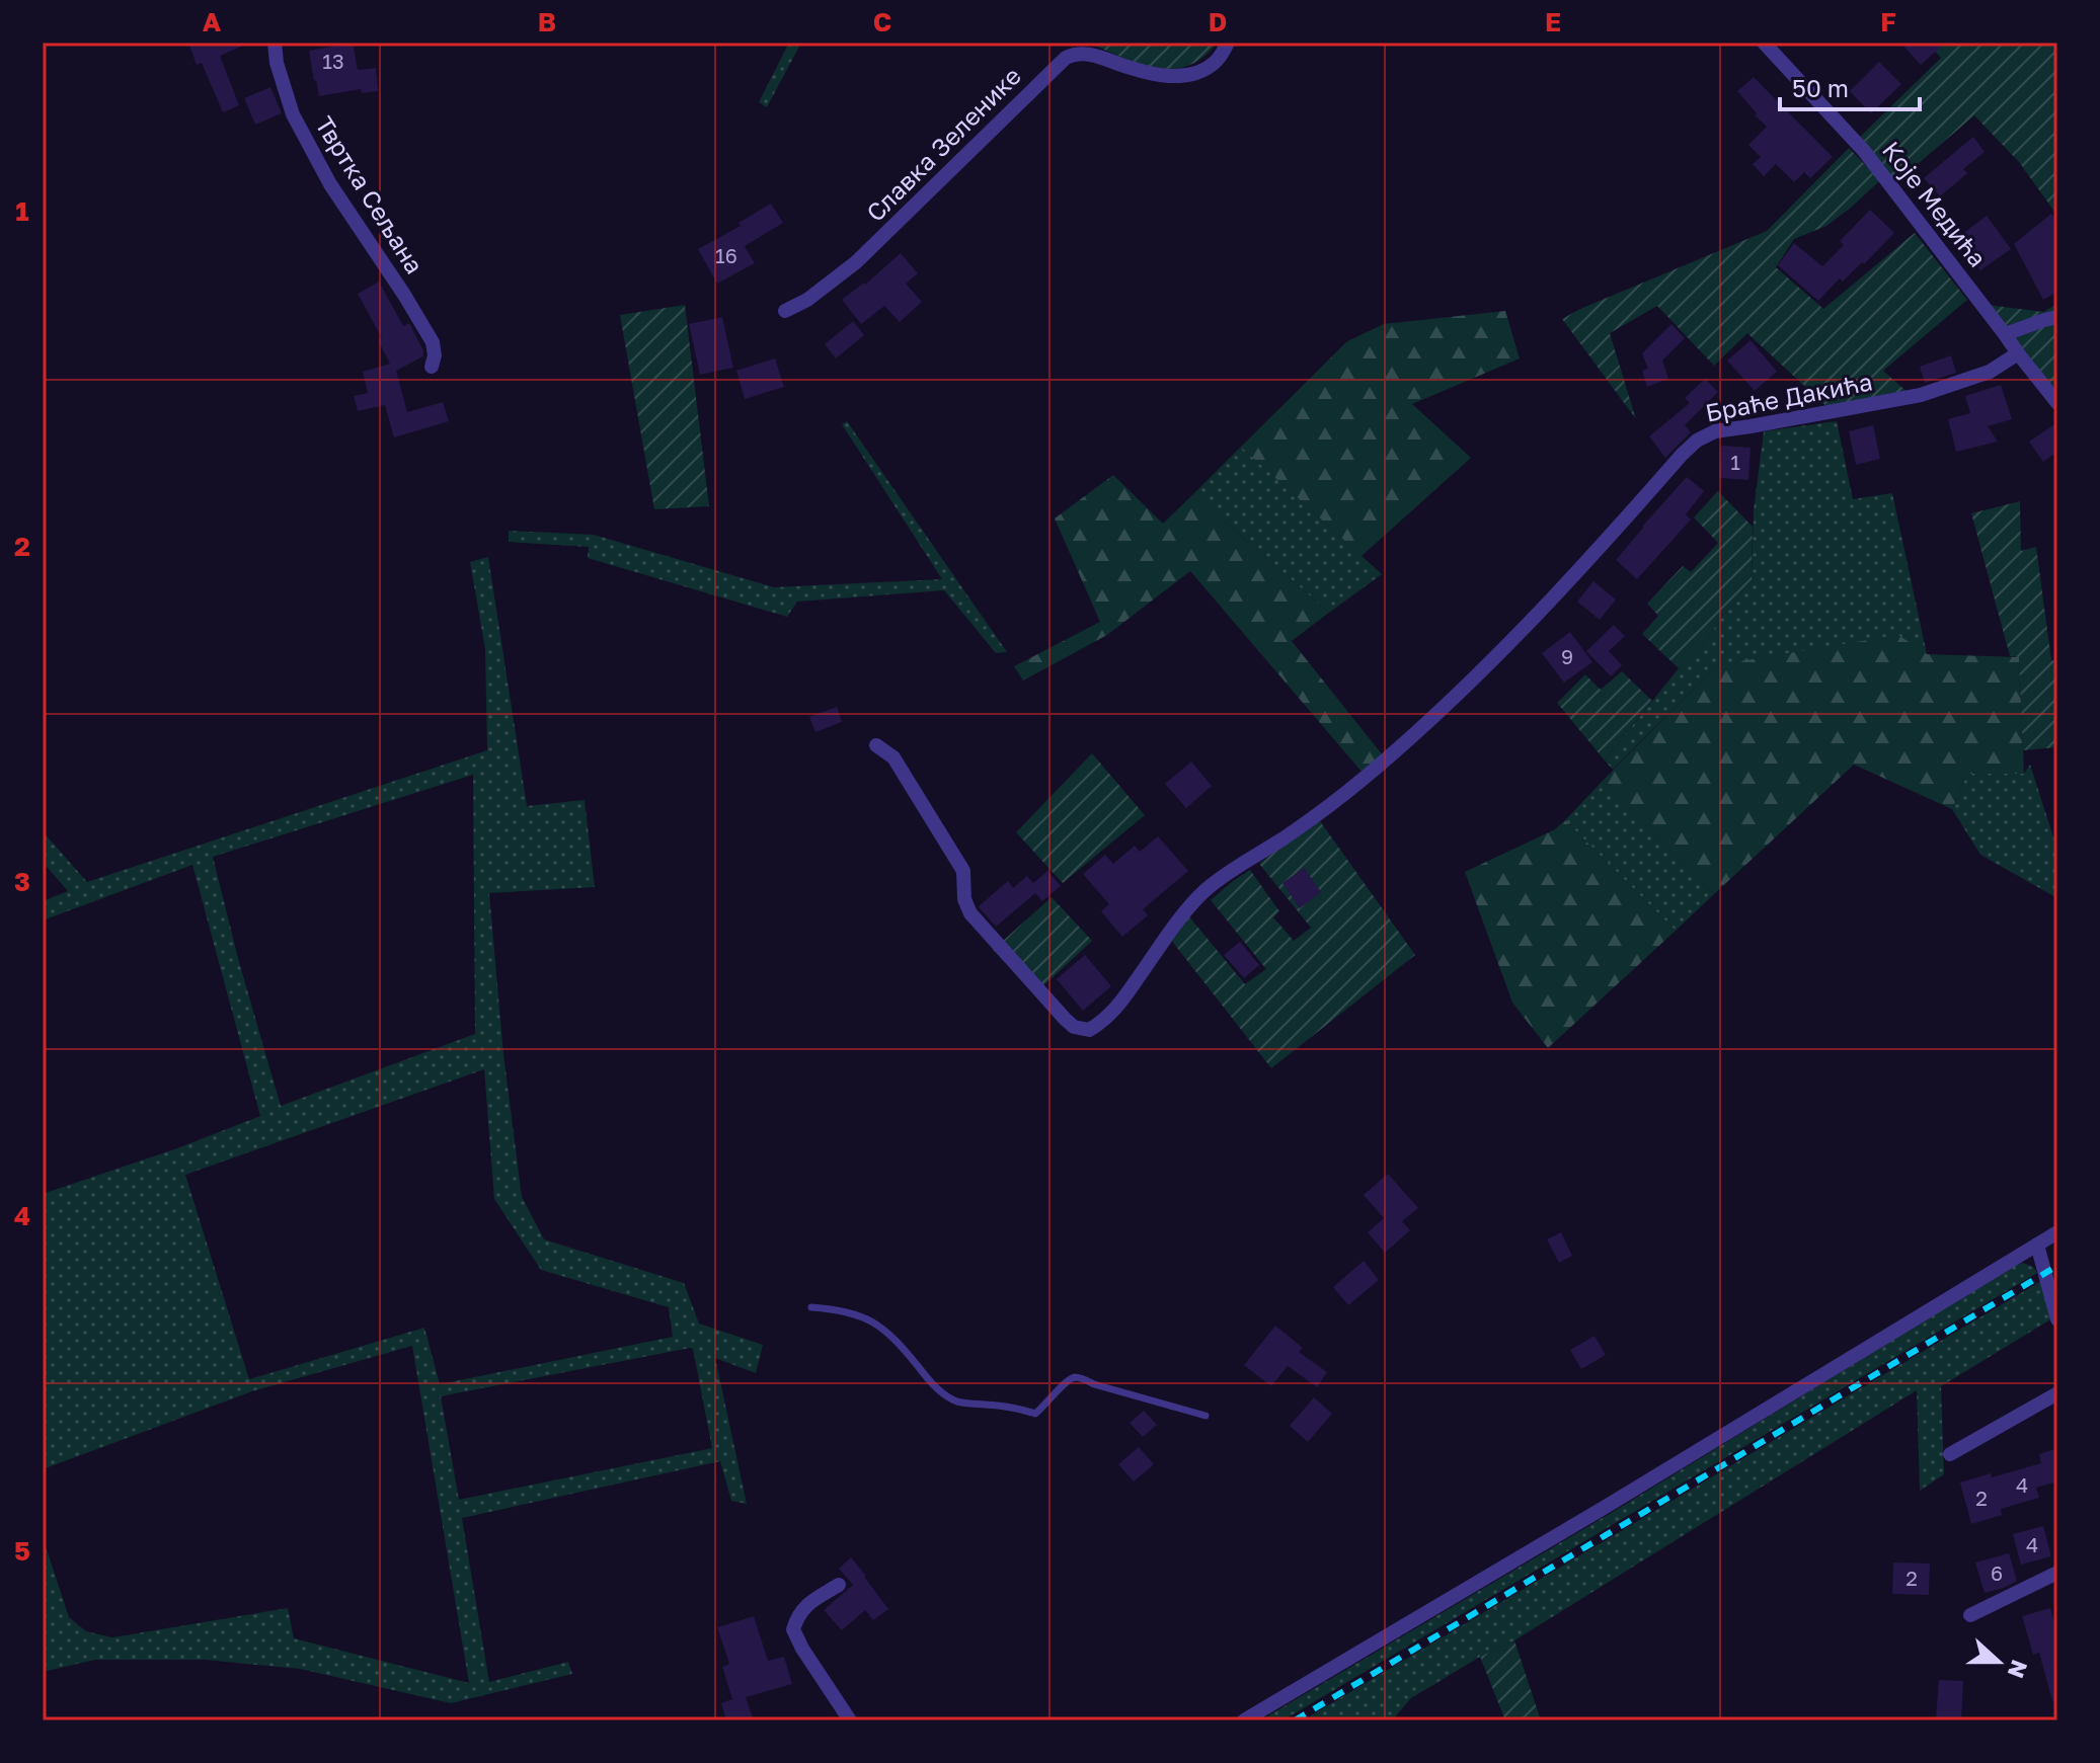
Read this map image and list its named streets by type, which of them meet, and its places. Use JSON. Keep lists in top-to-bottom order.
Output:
{
  "streets": {
    "street": [
      "Славка Зеленике",
      "Твртка Сељана",
      "Које Медића",
      "Браће Дакића"
    ]
  },
  "crossings": [
    ["Које Медића", "Браће Дакића"]
  ],
  "house_numbers": [
    "13",
    "16",
    "1",
    "9",
    "4",
    "2",
    "4",
    "6",
    "2"
  ],
  "scale_bar": "50 m",
  "north": "right",
  "grid": {
    "columns": [
      "A",
      "B",
      "C",
      "D",
      "E",
      "F"
    ],
    "rows": [
      "1",
      "2",
      "3",
      "4",
      "5"
    ]
  }
}
